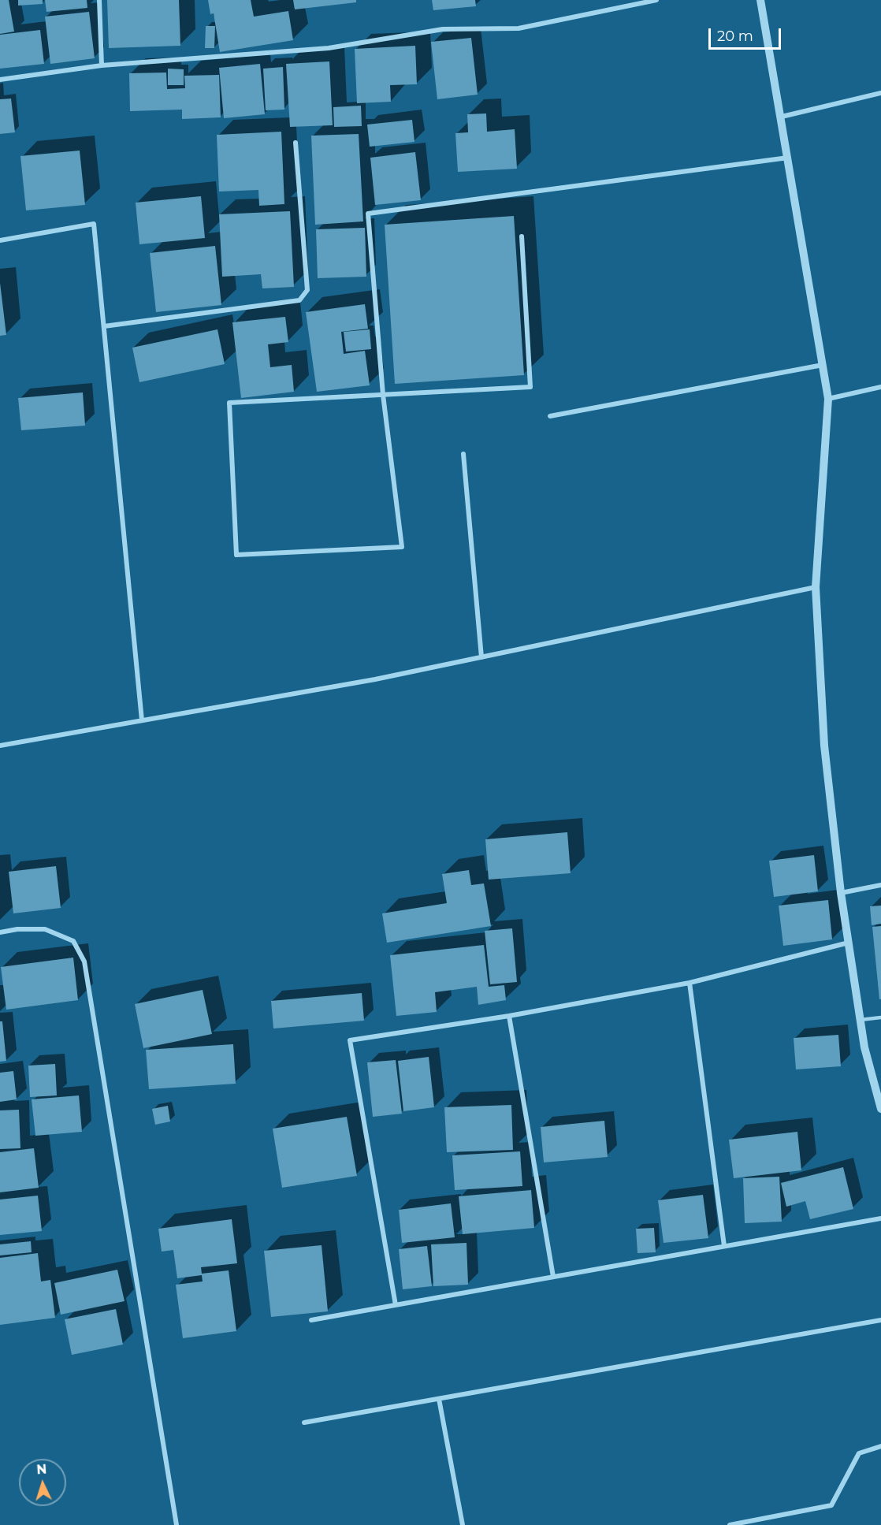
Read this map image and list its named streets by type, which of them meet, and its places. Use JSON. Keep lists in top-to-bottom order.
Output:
{
  "scale_bar": "20 m",
  "north": "top"
}
